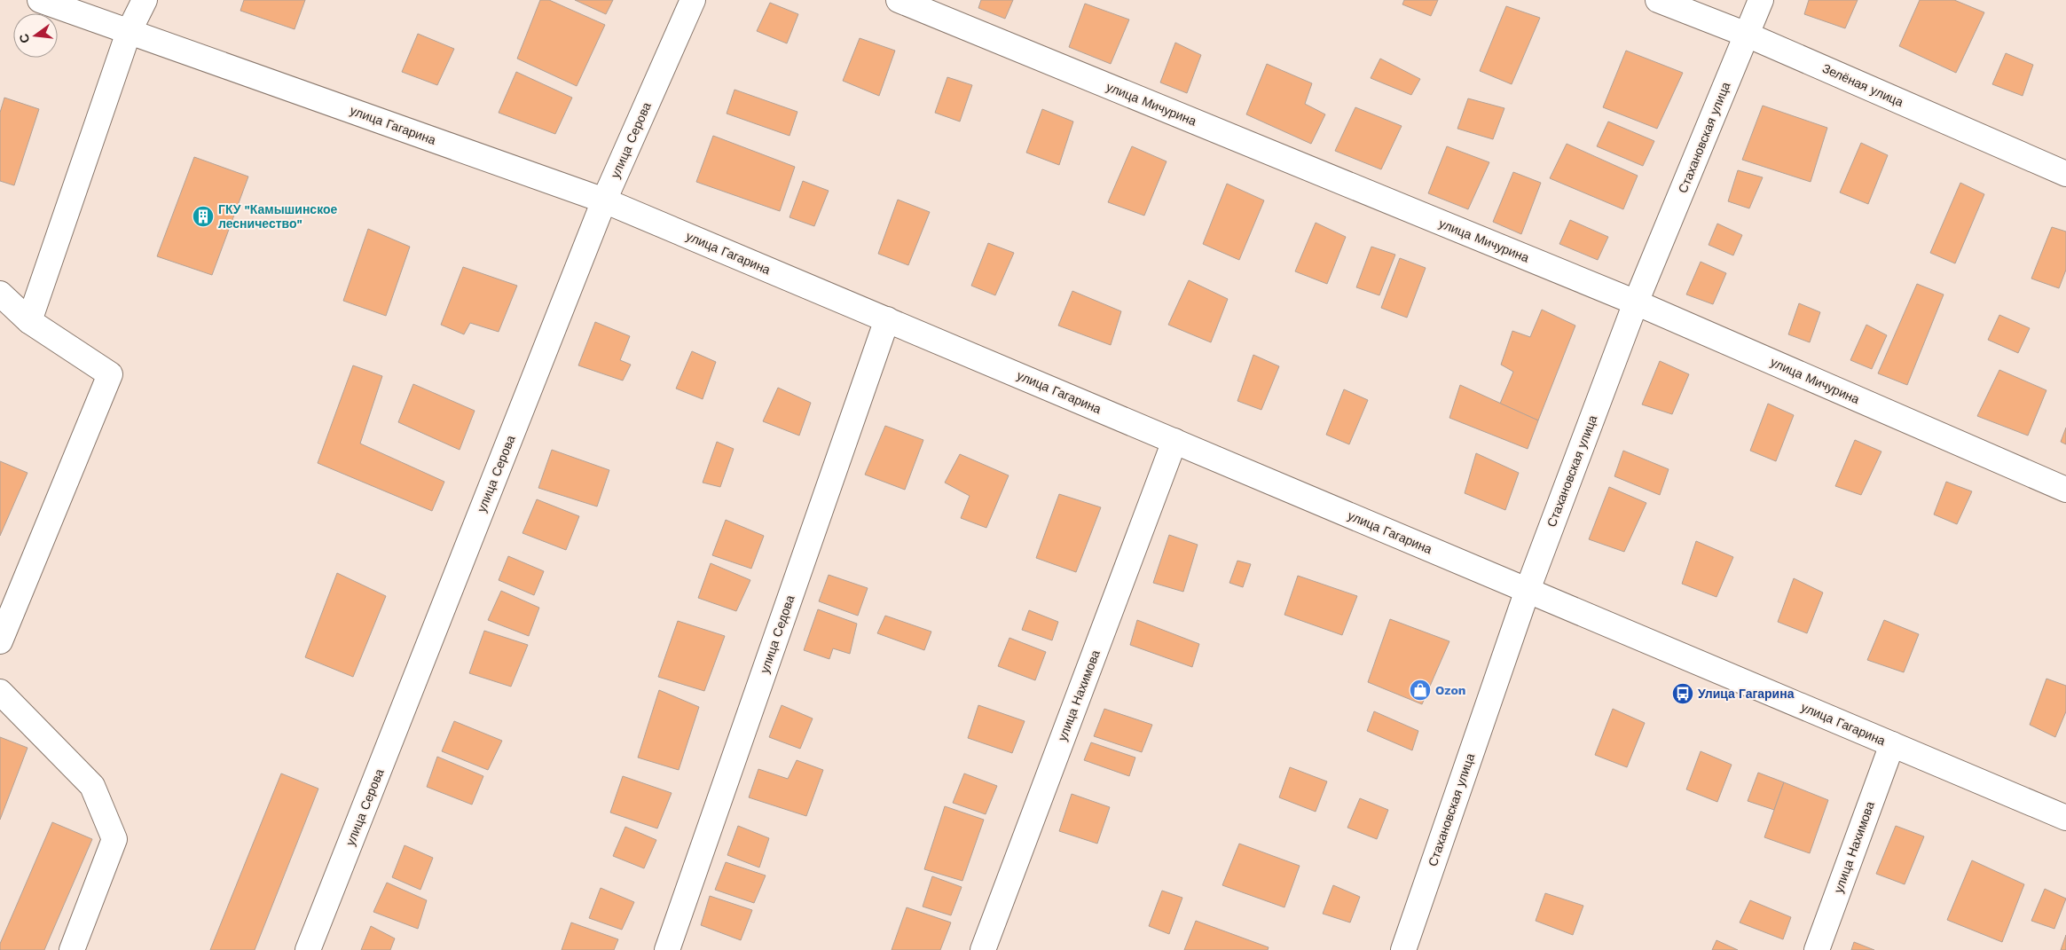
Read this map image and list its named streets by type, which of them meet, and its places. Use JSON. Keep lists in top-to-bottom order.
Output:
{
  "streets": {
    "street": [
      "Зелёная улица",
      "улица Мичурина",
      "улица Гагарина",
      "Стахановская улица",
      "улица Серова",
      "улица Седова",
      "улица Нахимова"
    ]
  },
  "crossings": [
    ["Зелёная улица", "Стахановская улица"],
    ["улица Мичурина", "Стахановская улица"],
    ["улица Гагарина", "Стахановская улица"],
    ["улица Гагарина", "улица Серова"],
    ["улица Гагарина", "улица Седова"],
    ["улица Гагарина", "улица Нахимова"]
  ],
  "places": {
    "building": ["ГКУ \"Камышинское лесничество\""],
    "shop": ["Ozon"],
    "bus stop": ["Улица Гагарина"]
  },
  "north": "left"
}
